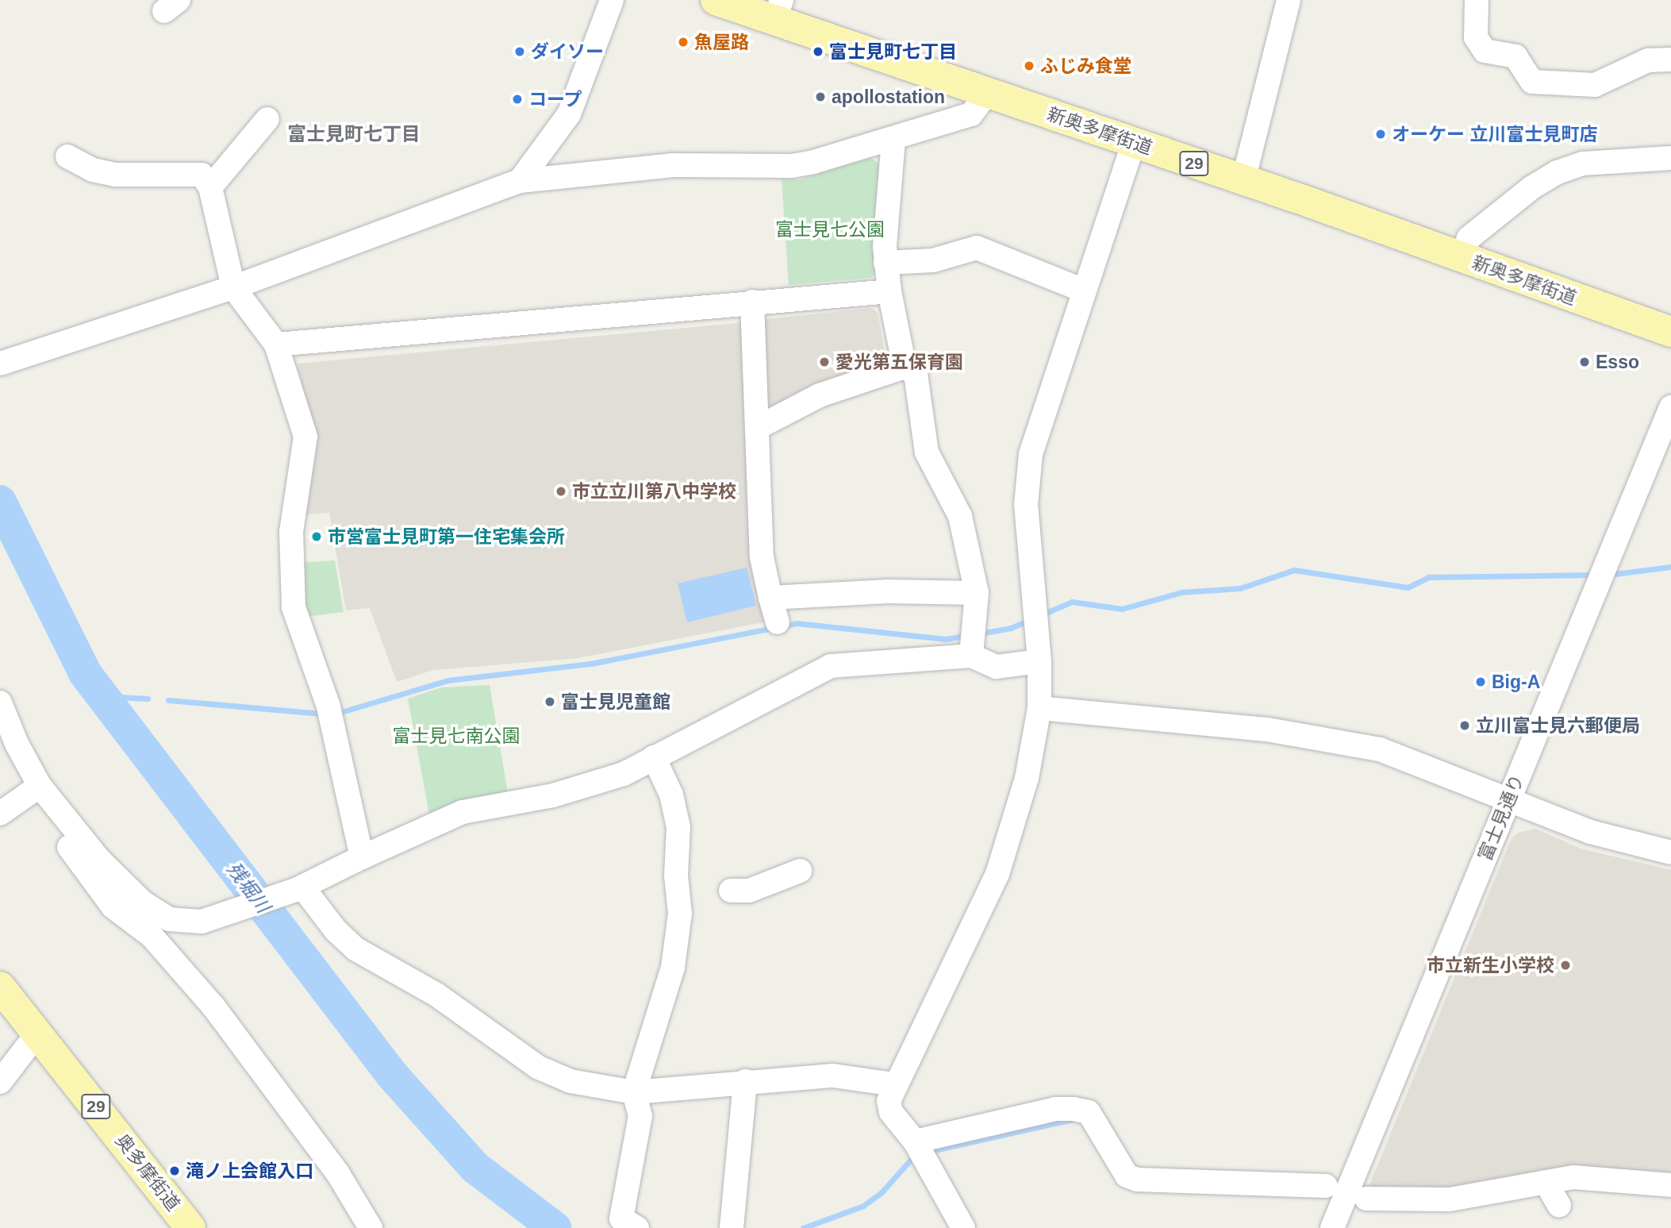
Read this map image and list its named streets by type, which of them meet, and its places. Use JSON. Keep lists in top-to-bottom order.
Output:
{
  "streets": {
    "main road": ["新奥多摩街道", "29", "奥多摩街道"],
    "street": ["富士見通り"]
  },
  "districts": ["富士見町七丁目"],
  "water": ["残堀川"],
  "parks": ["富士見七公園", "富士見七南公園"],
  "places": [
    "魚屋路",
    "ダイソー",
    "富士見町七丁目",
    "ふじみ食堂",
    "apollostation",
    "コープ",
    "オーケー 立川富士見町店",
    "愛光第五保育園",
    "Esso",
    "市立立川第八中学校",
    "市営富士見町第一住宅集会所",
    "Big-A",
    "富士見児童館",
    "立川富士見六郵便局",
    "市立新生小学校",
    "滝ノ上会館入口"
  ]
}
